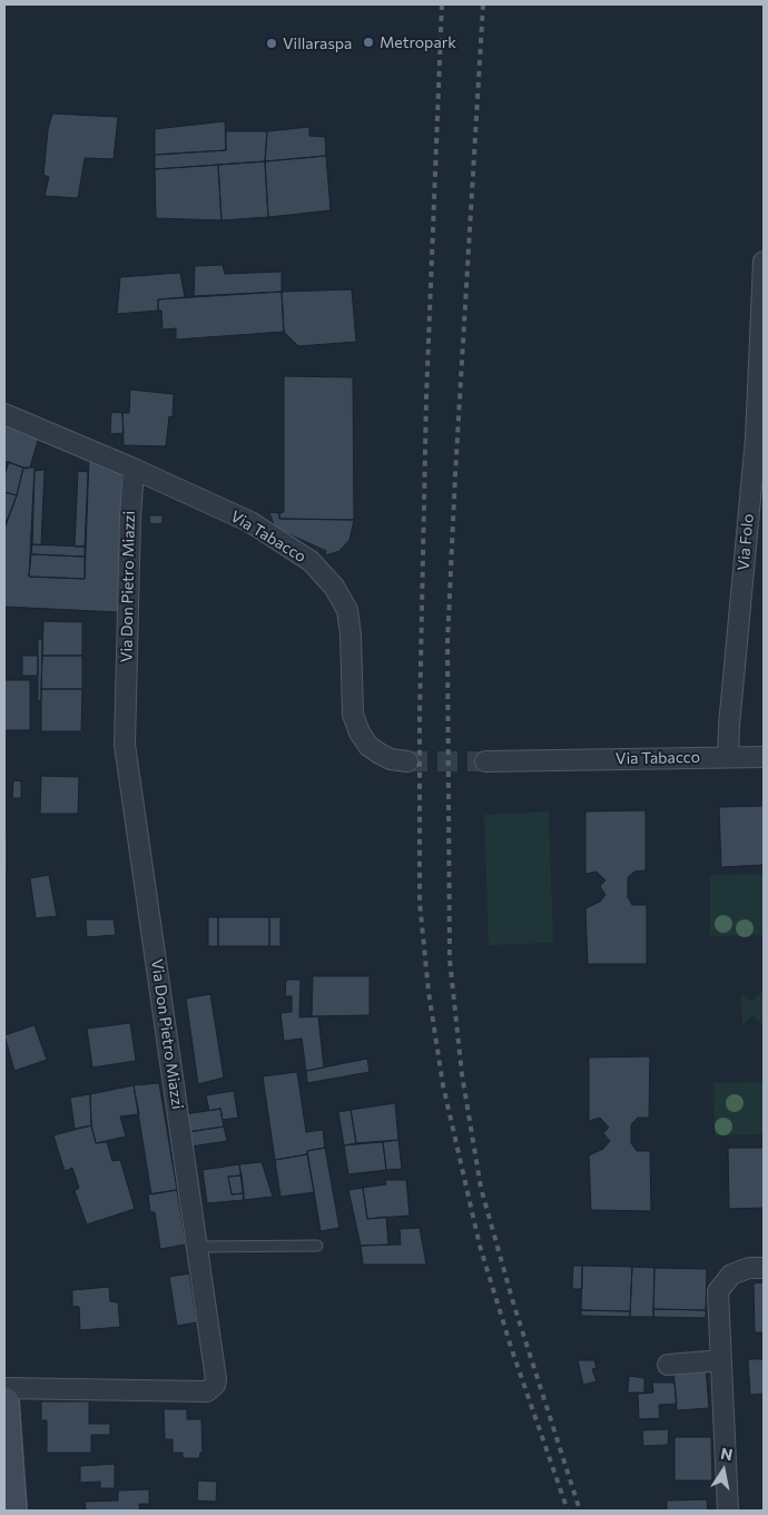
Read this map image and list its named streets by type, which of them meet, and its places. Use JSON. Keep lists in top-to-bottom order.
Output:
{
  "streets": {
    "street": ["Via Tabacco", "Via Folo", "Via Don Pietro Miazzi"]
  },
  "crossings": [
    ["Via Tabacco", "Via Folo"],
    ["Via Tabacco", "Via Don Pietro Miazzi"]
  ],
  "places": ["Metropark", "Villaraspa"],
  "north": "top"
}
